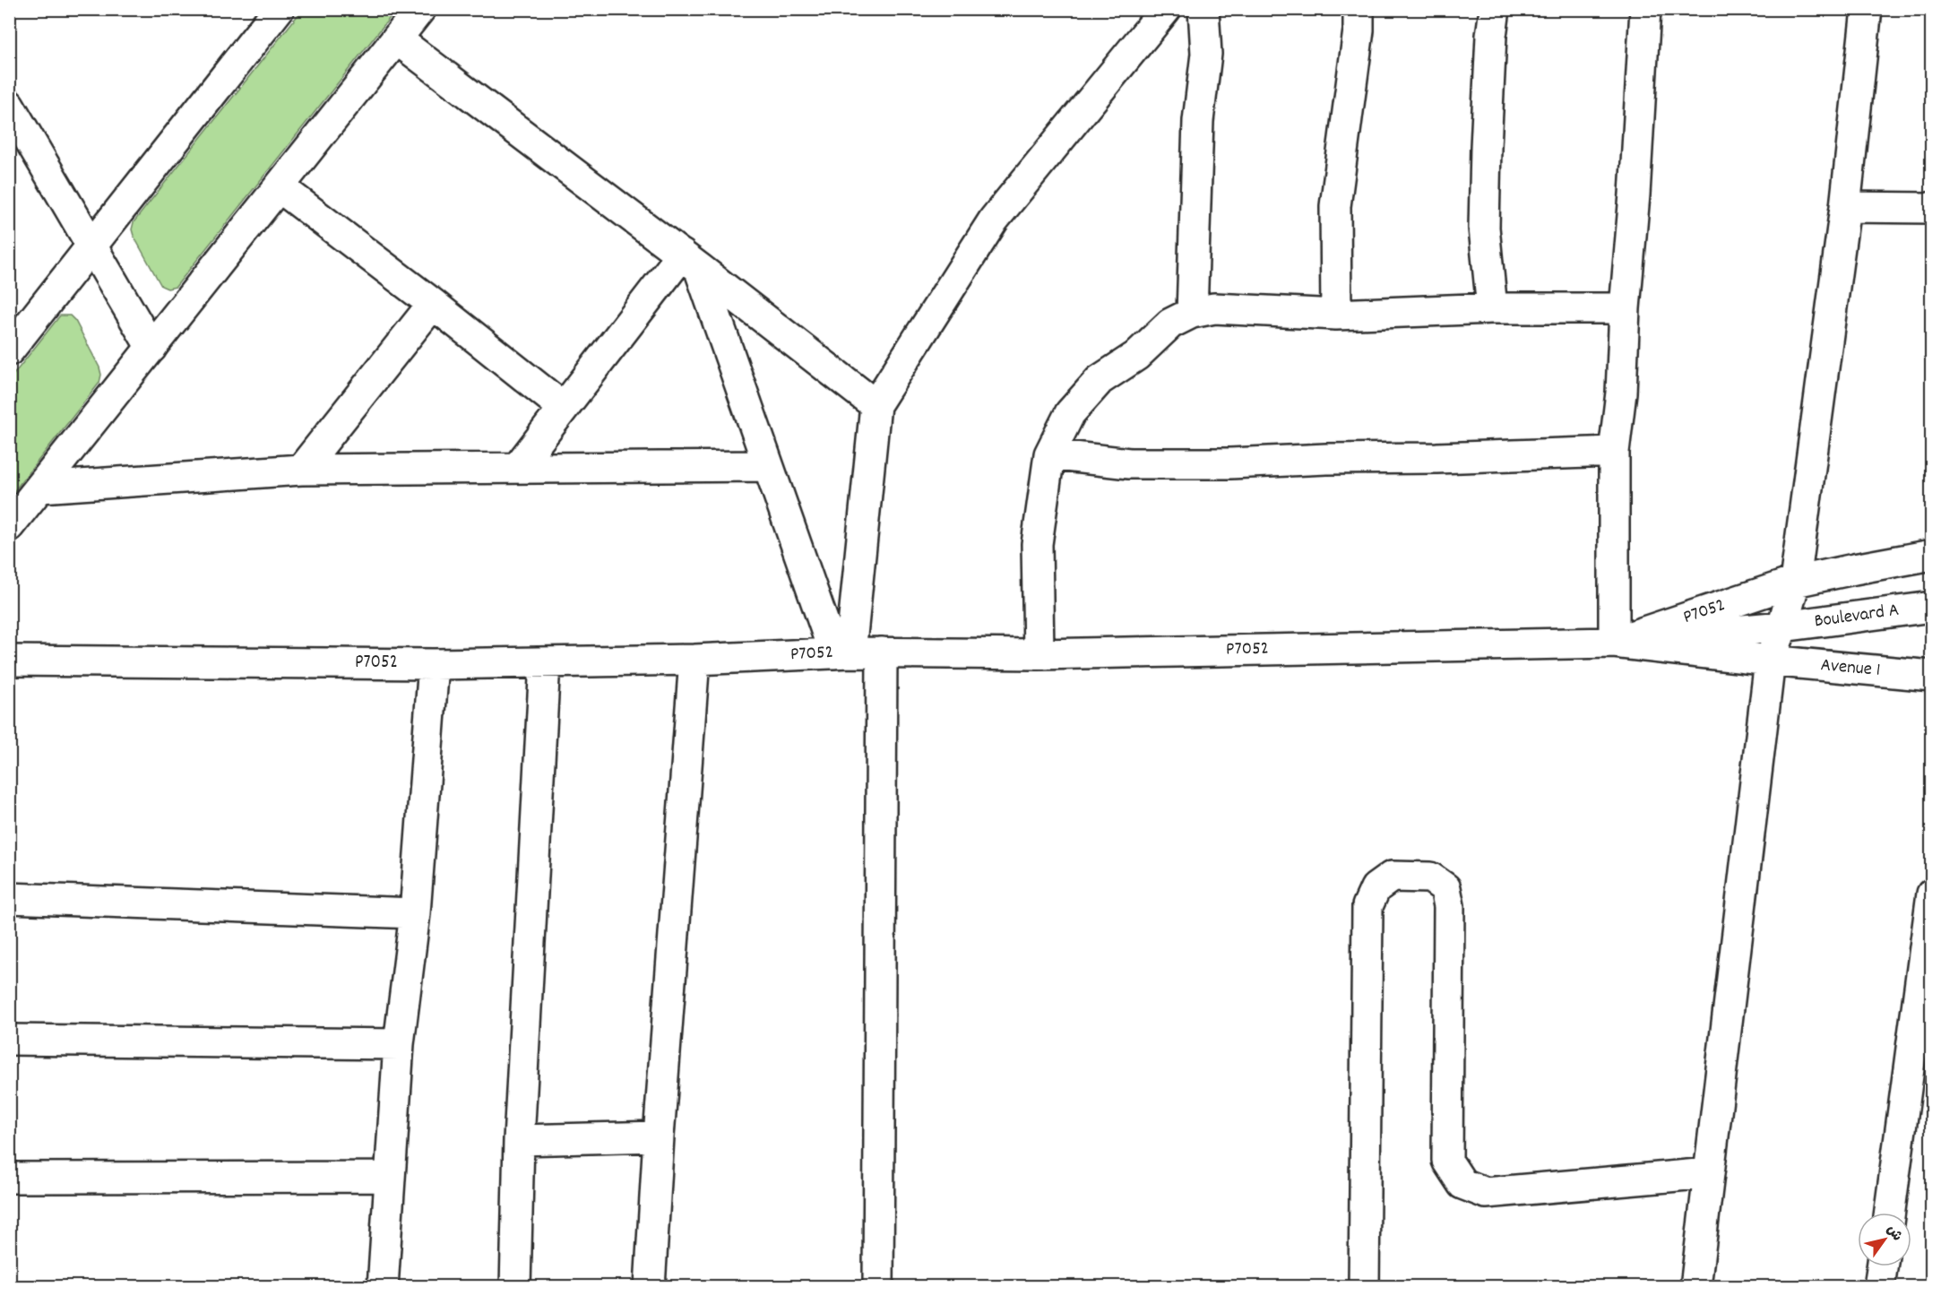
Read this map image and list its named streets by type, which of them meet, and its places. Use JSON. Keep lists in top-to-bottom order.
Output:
{
  "streets": {
    "street": ["P7052", "Boulevard A", "Avenue 1"]
  },
  "crossings": [
    ["P7052", "Boulevard A"],
    ["P7052", "Avenue 1"]
  ],
  "north": "top right"
}
